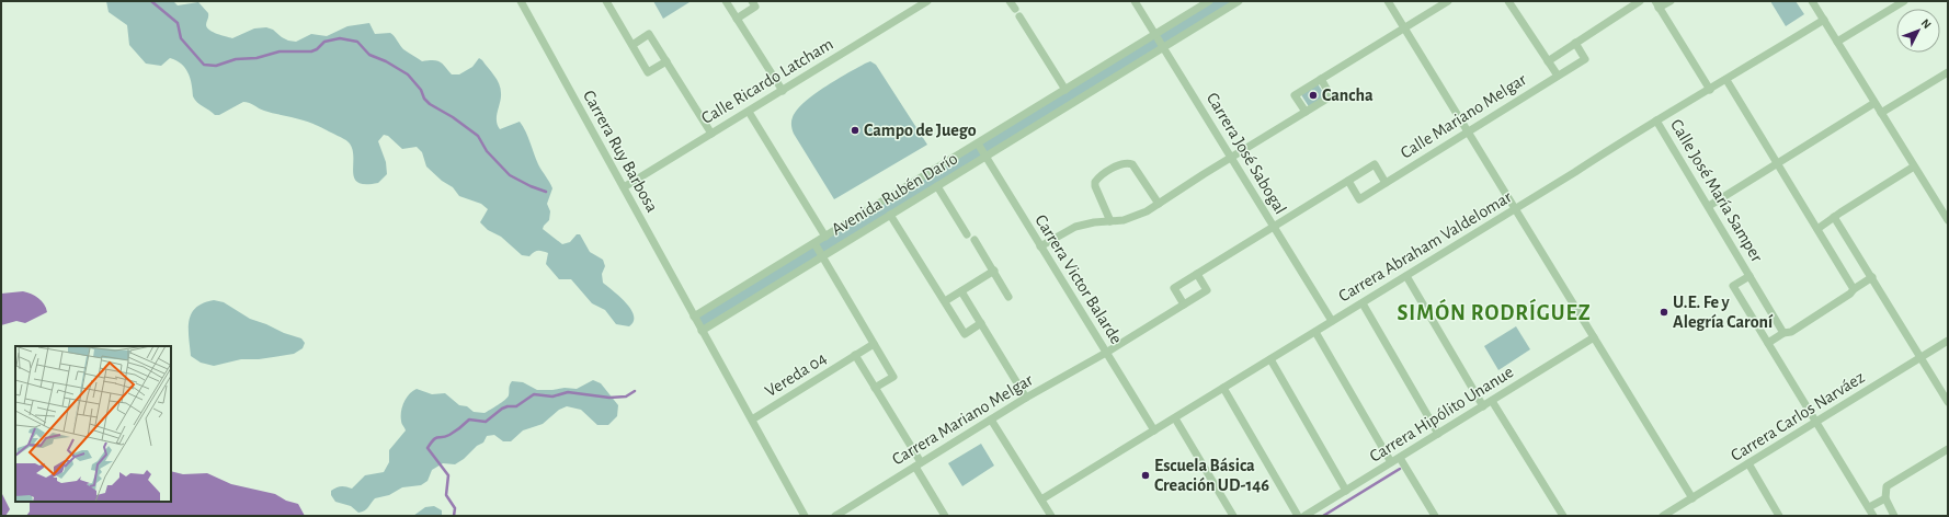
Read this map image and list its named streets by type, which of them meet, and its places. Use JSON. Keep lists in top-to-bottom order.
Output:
{
  "streets": {
    "street": [
      "Calle Ricardo Latcham",
      "Calle Mariano Melgar",
      "Carrera Ruy Barbosa",
      "Carrera José Sabogal",
      "Calle José María Samper",
      "Avenida Rubén Darío",
      "Carrera Abraham Valdelomar",
      "Carrera Victor Balarde",
      "Vereda 04",
      "Carrera Hipólito Unanue",
      "Carrera Carlos Narváez",
      "Carrera Mariano Melgar"
    ]
  },
  "crossings": [
    ["Calle Ricardo Latcham", "Carrera Ruy Barbosa"],
    ["Carrera Ruy Barbosa", "Avenida Rubén Darío"],
    ["Carrera José Sabogal", "Avenida Rubén Darío"],
    ["Carrera José Sabogal", "Carrera Abraham Valdelomar"],
    ["Calle José María Samper", "Carrera Abraham Valdelomar"],
    ["Calle José María Samper", "Carrera Carlos Narváez"],
    ["Avenida Rubén Darío", "Carrera Victor Balarde"],
    ["Carrera Abraham Valdelomar", "Carrera Victor Balarde"],
    ["Carrera Victor Balarde", "Carrera Mariano Melgar"]
  ],
  "districts": ["SIMÓN RODRÍGUEZ"],
  "places": [
    "Cancha",
    "Campo de Juego",
    "U.E. Fe y Alegría Caroní",
    "Escuela Básica Creación UD-146"
  ],
  "north": "top right"
}
